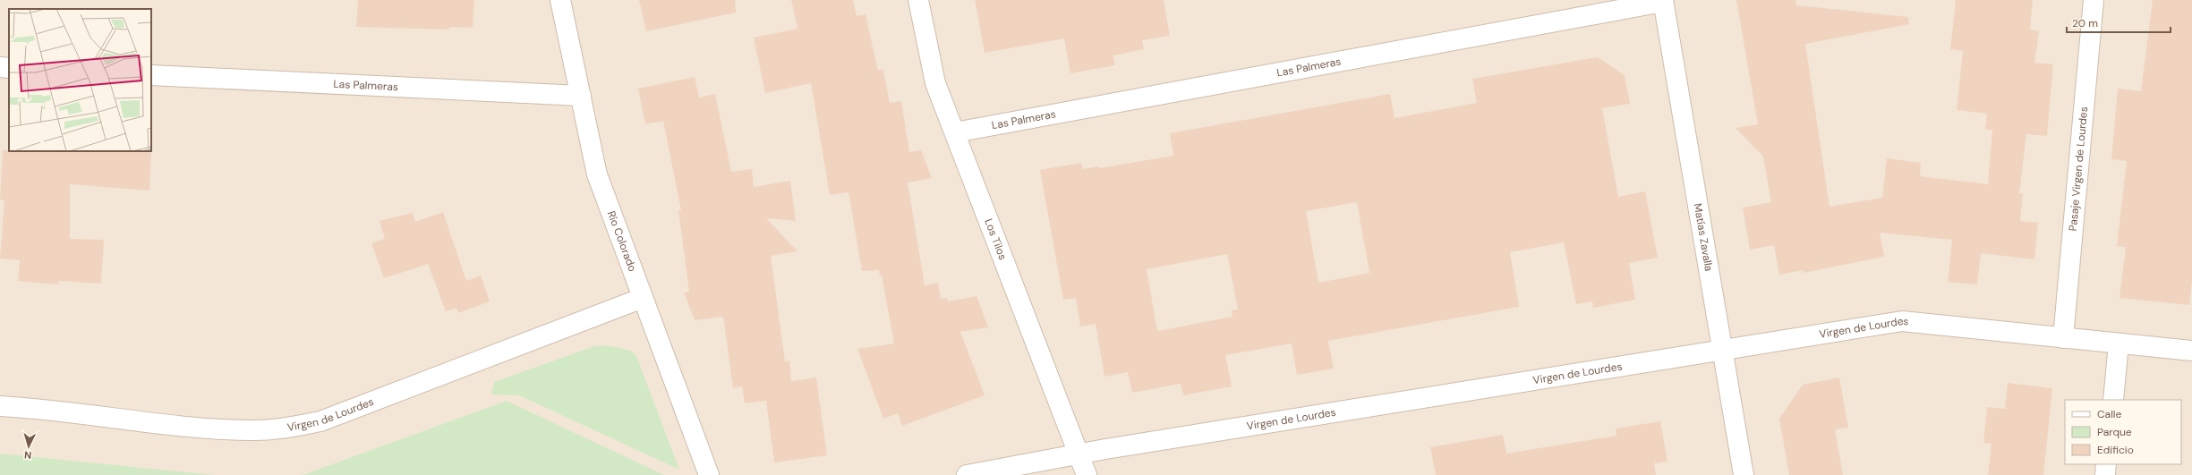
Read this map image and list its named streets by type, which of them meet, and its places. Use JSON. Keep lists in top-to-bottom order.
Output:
{
  "streets": {
    "street": [
      "Las Palmeras",
      "Pasaje Virgen de Lourdes",
      "Matías Zavalla",
      "Los Tilos",
      "Río Colorado",
      "Virgen de Lourdes"
    ]
  },
  "crossings": [
    ["Las Palmeras", "Matías Zavalla"],
    ["Las Palmeras", "Los Tilos"],
    ["Las Palmeras", "Río Colorado"],
    ["Pasaje Virgen de Lourdes", "Virgen de Lourdes"],
    ["Matías Zavalla", "Virgen de Lourdes"],
    ["Los Tilos", "Virgen de Lourdes"],
    ["Río Colorado", "Virgen de Lourdes"]
  ],
  "legend": ["Calle", "Parque", "Edificio"],
  "scale_bar": "20 m",
  "north": "bottom"
}
